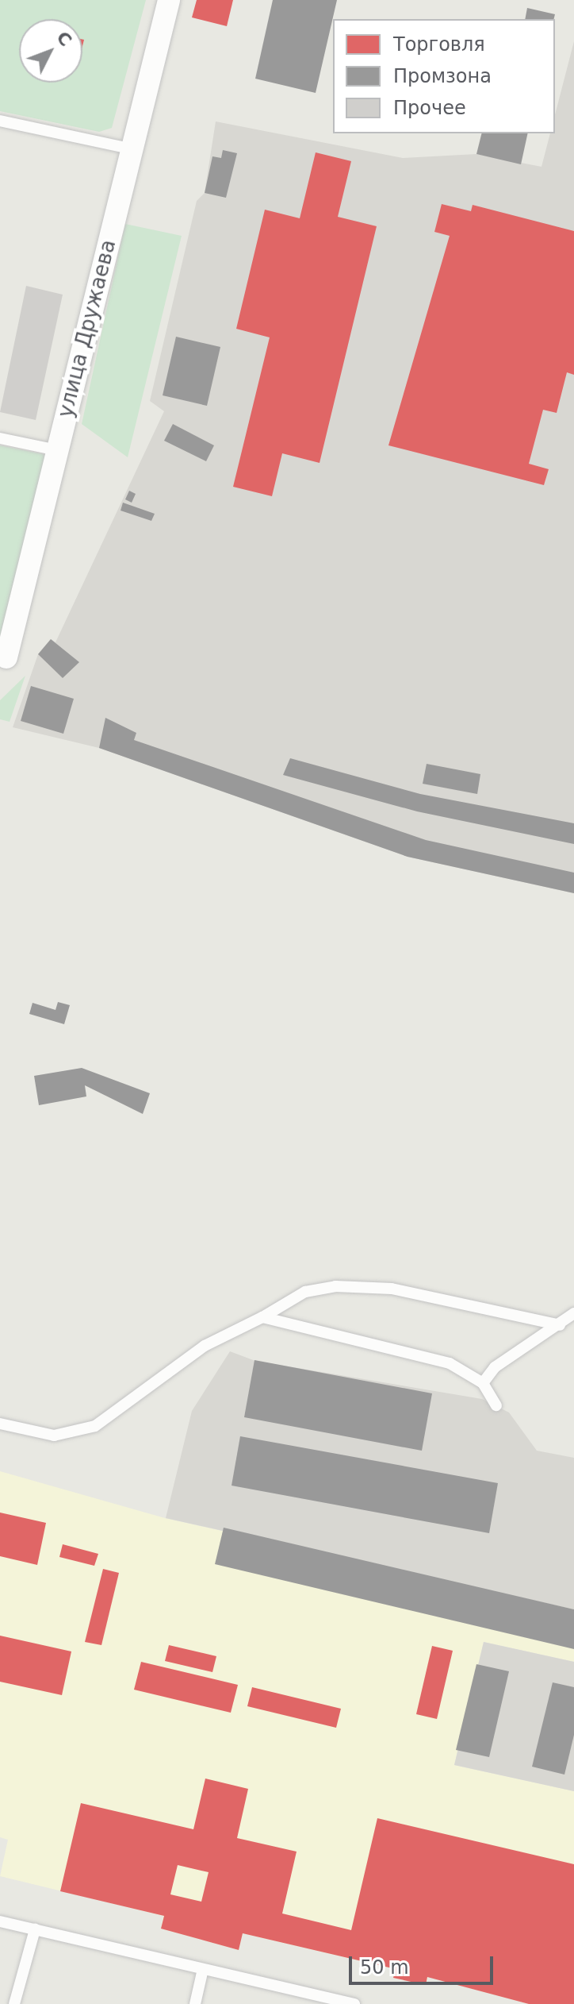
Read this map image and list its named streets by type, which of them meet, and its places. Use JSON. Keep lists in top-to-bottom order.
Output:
{
  "streets": {
    "street": ["улица Дружаева"]
  },
  "legend": ["Торговля", "Промзона", "Прочее"],
  "scale_bar": "50 m",
  "north": "top right"
}
